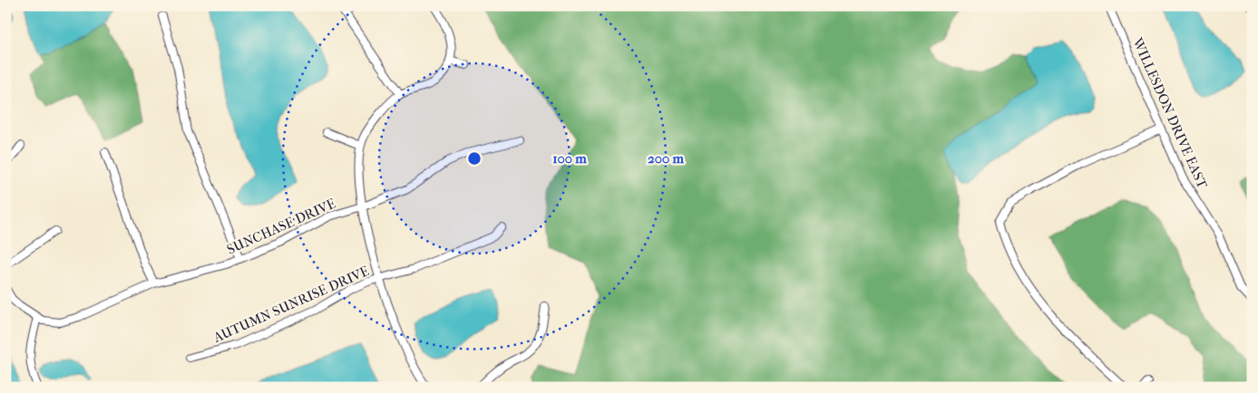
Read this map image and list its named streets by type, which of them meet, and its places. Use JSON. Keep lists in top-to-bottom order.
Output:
{
  "streets": {
    "street": ["WILLESDON DRIVE EAST", "SUNCHASE DRIVE", "AUTUMN SUNRISE DRIVE"]
  },
  "rings": ["100 m", "200 m"]
}
